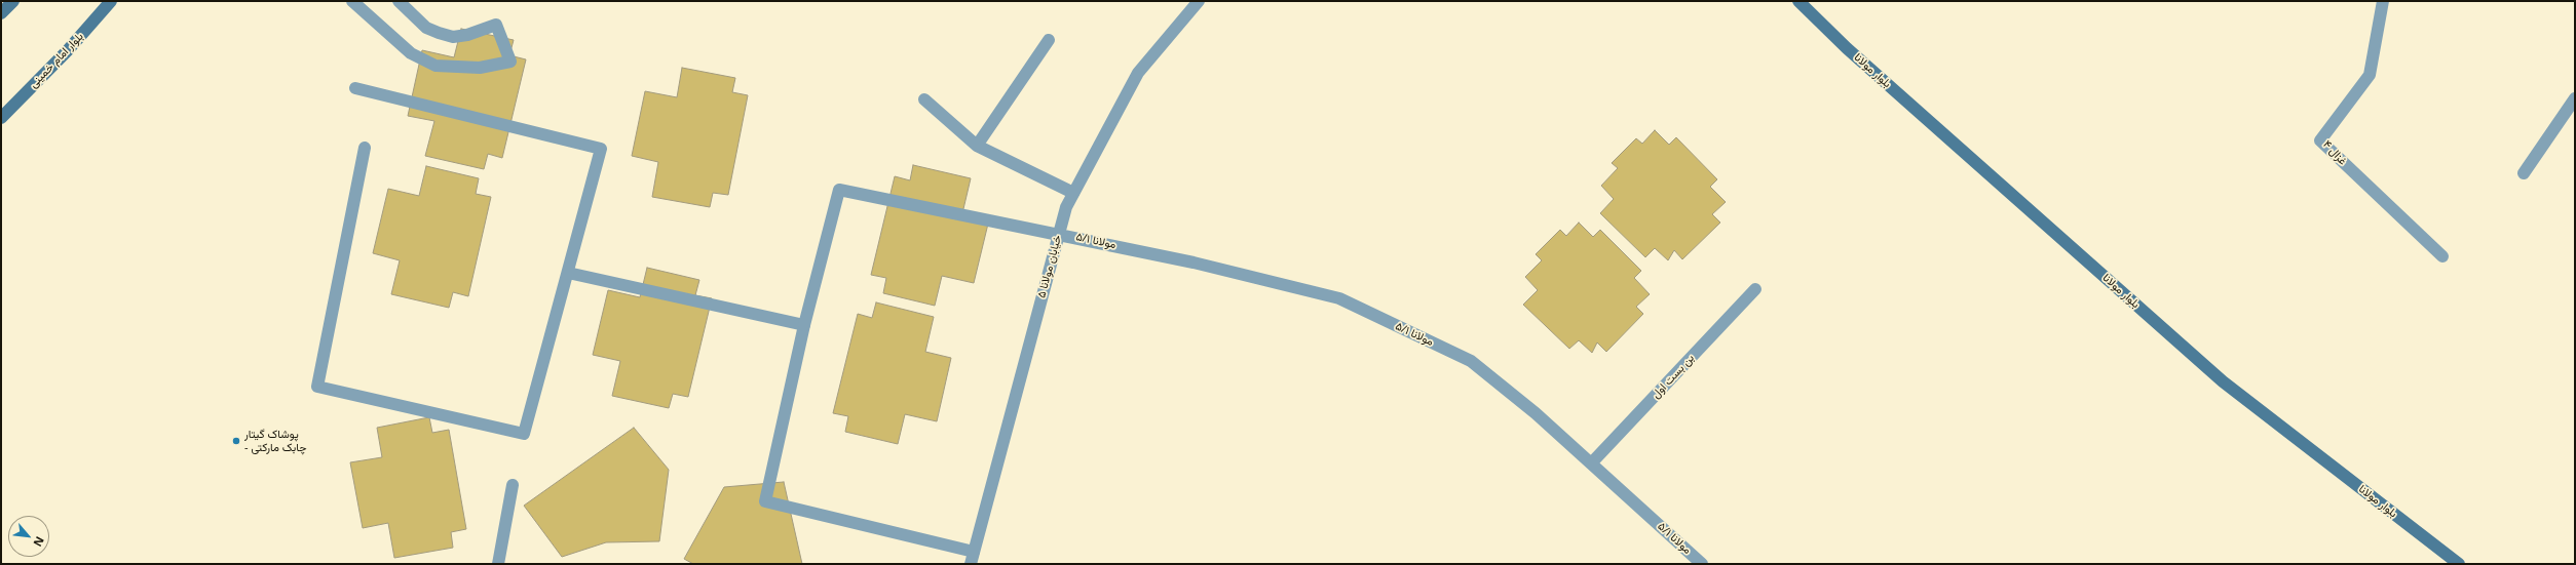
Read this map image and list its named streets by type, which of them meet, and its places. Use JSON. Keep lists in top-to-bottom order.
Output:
{
  "streets": {
    "street": [
      "بلوار امام خمینی",
      "بلوار مولانا",
      "غزال ۴",
      "مولانا ۵/۱",
      "خیابان مولانا ۵",
      "بن بست اول"
    ]
  },
  "crossings": [
    ["مولانا ۵/۱", "خیابان مولانا ۵"],
    ["مولانا ۵/۱", "بن بست اول"]
  ],
  "places": ["پوشاک گیتار - چابک مارکتی"],
  "north": "bottom right"
}
